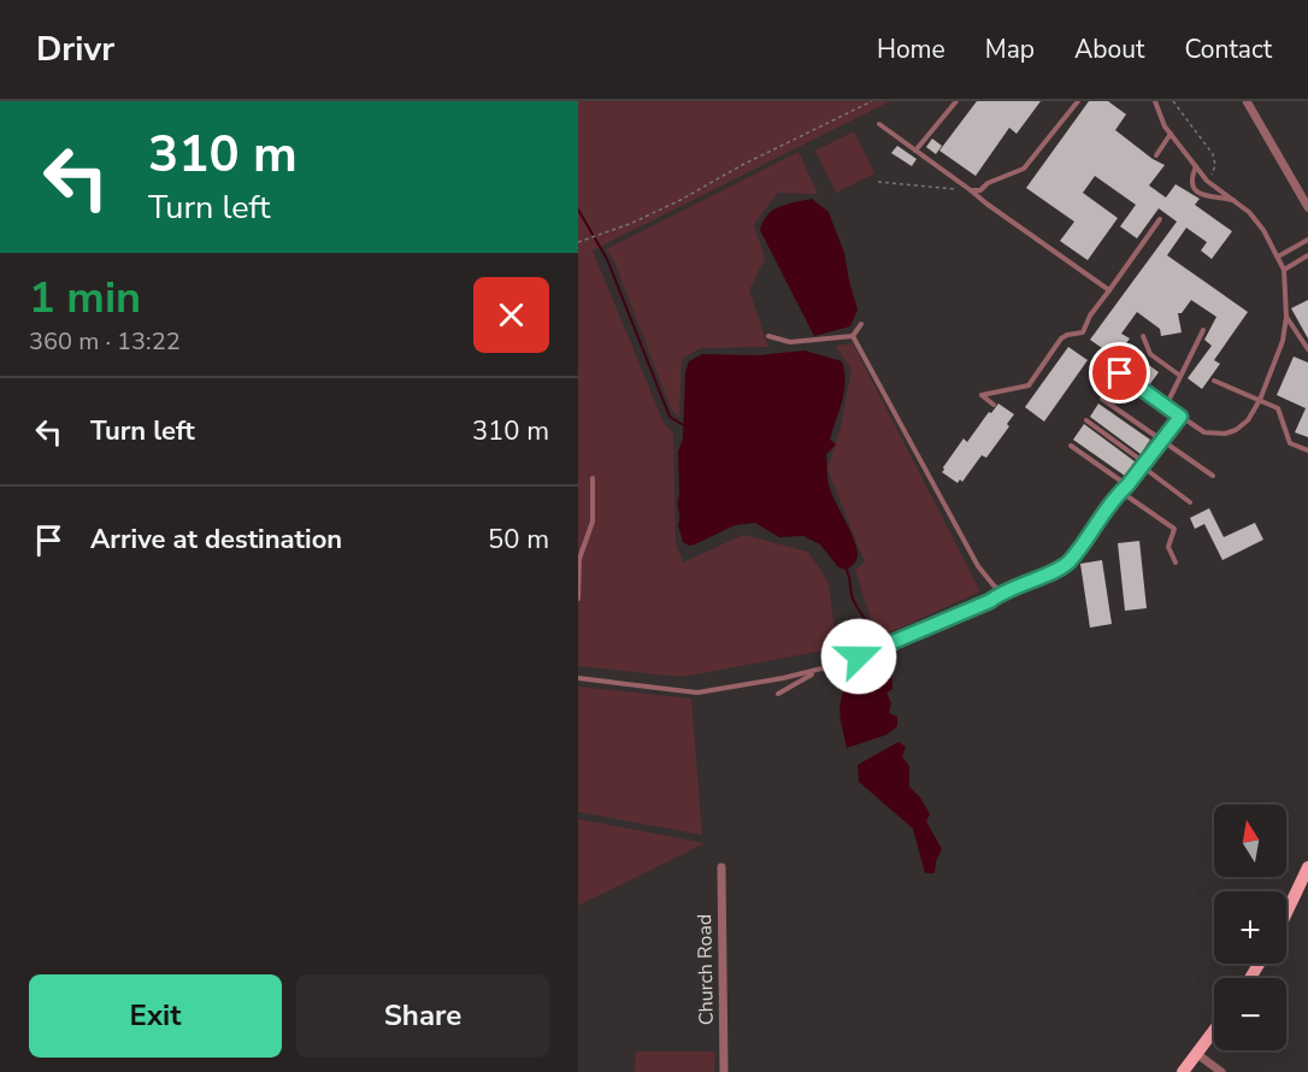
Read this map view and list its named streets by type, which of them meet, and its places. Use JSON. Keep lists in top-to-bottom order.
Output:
{
  "streets": {
    "street": ["Church Road"]
  },
  "north": "top",
  "page": {
    "header": "Drivr",
    "nav": [
      "Home",
      "Map",
      "About",
      "Contact"
    ],
    "turn": ["310 m", "Turn left"],
    "heading": ["1 min", "360 m · 13:22"],
    "list": [
      {
        "name": "Turn left",
        "value": "310 m"
      },
      {
        "name": "Arrive at destination",
        "value": "50 m"
      }
    ],
    "map_buttons": ["+", "−"],
    "buttons": ["Exit", "Share"]
  }
}
